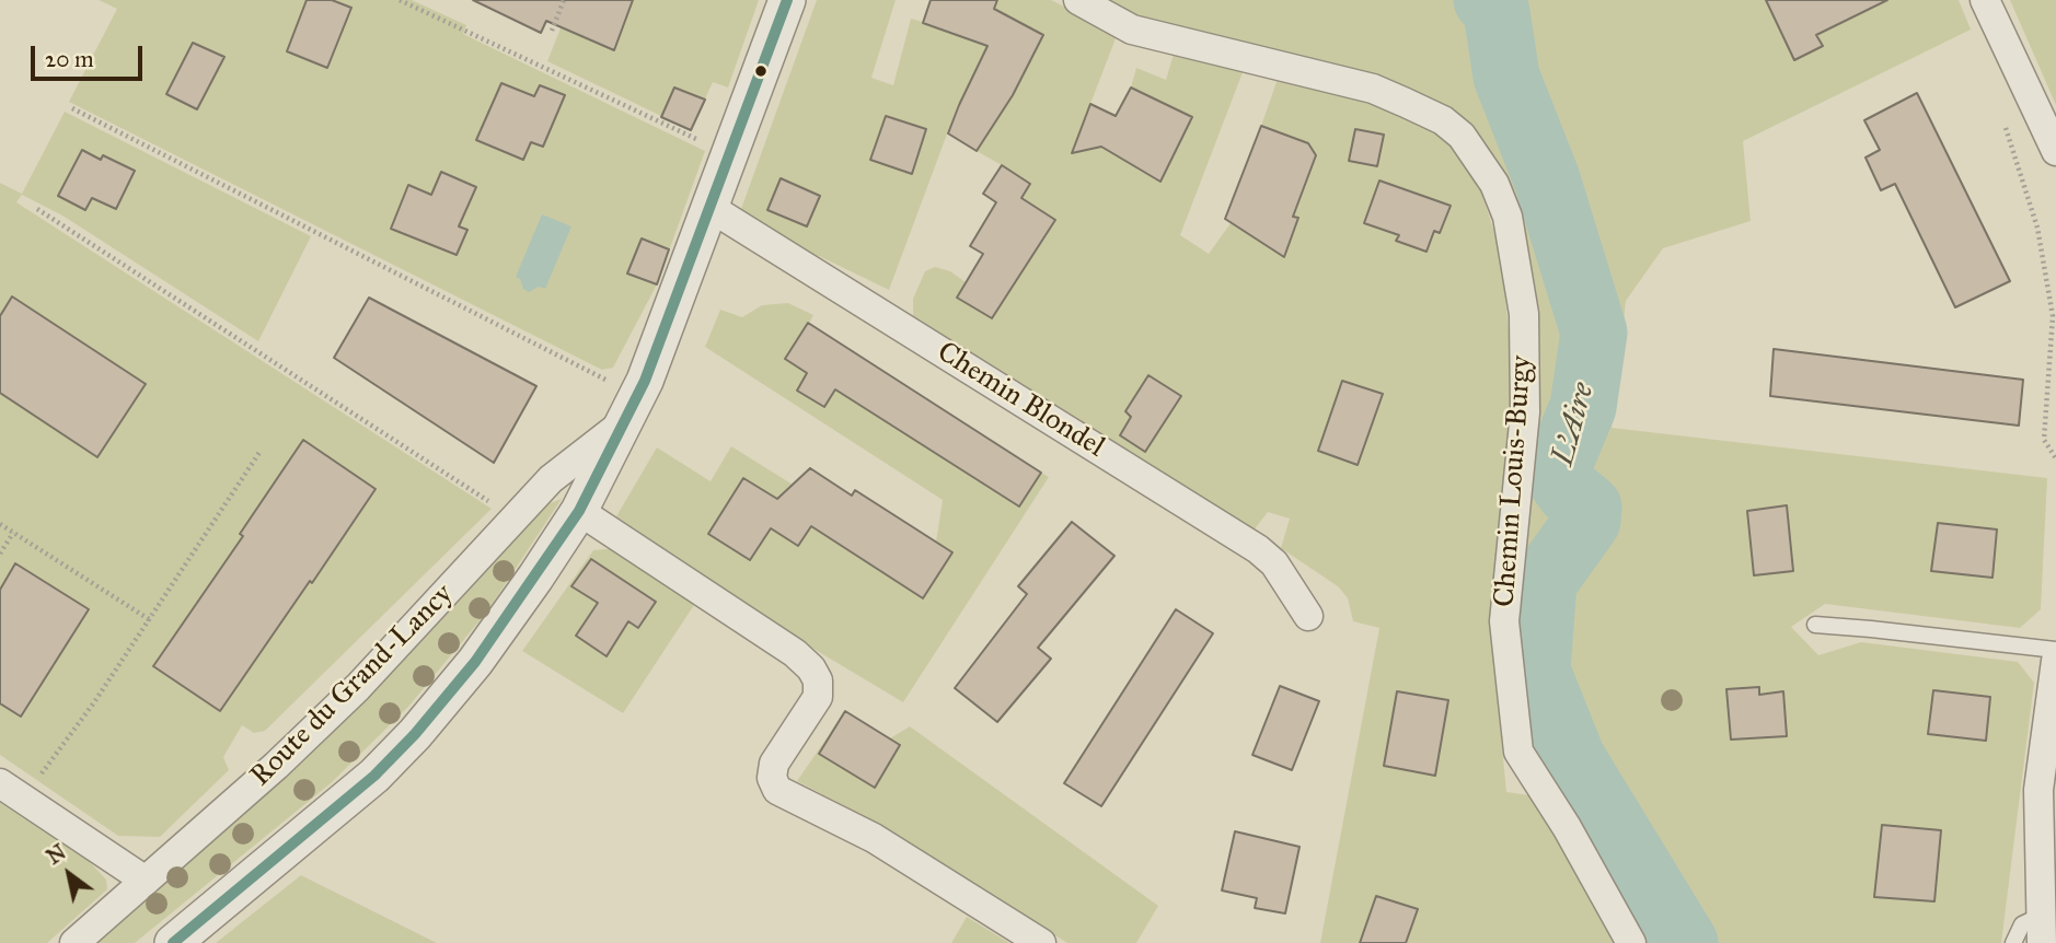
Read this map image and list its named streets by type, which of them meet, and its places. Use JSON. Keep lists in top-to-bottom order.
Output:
{
  "streets": {
    "street": ["Chemin Blondel", "Chemin Louis-Burgy", "Route du Grand-Lancy"]
  },
  "water": ["L'Aire"],
  "scale_bar": "20 m",
  "north": "top left"
}
